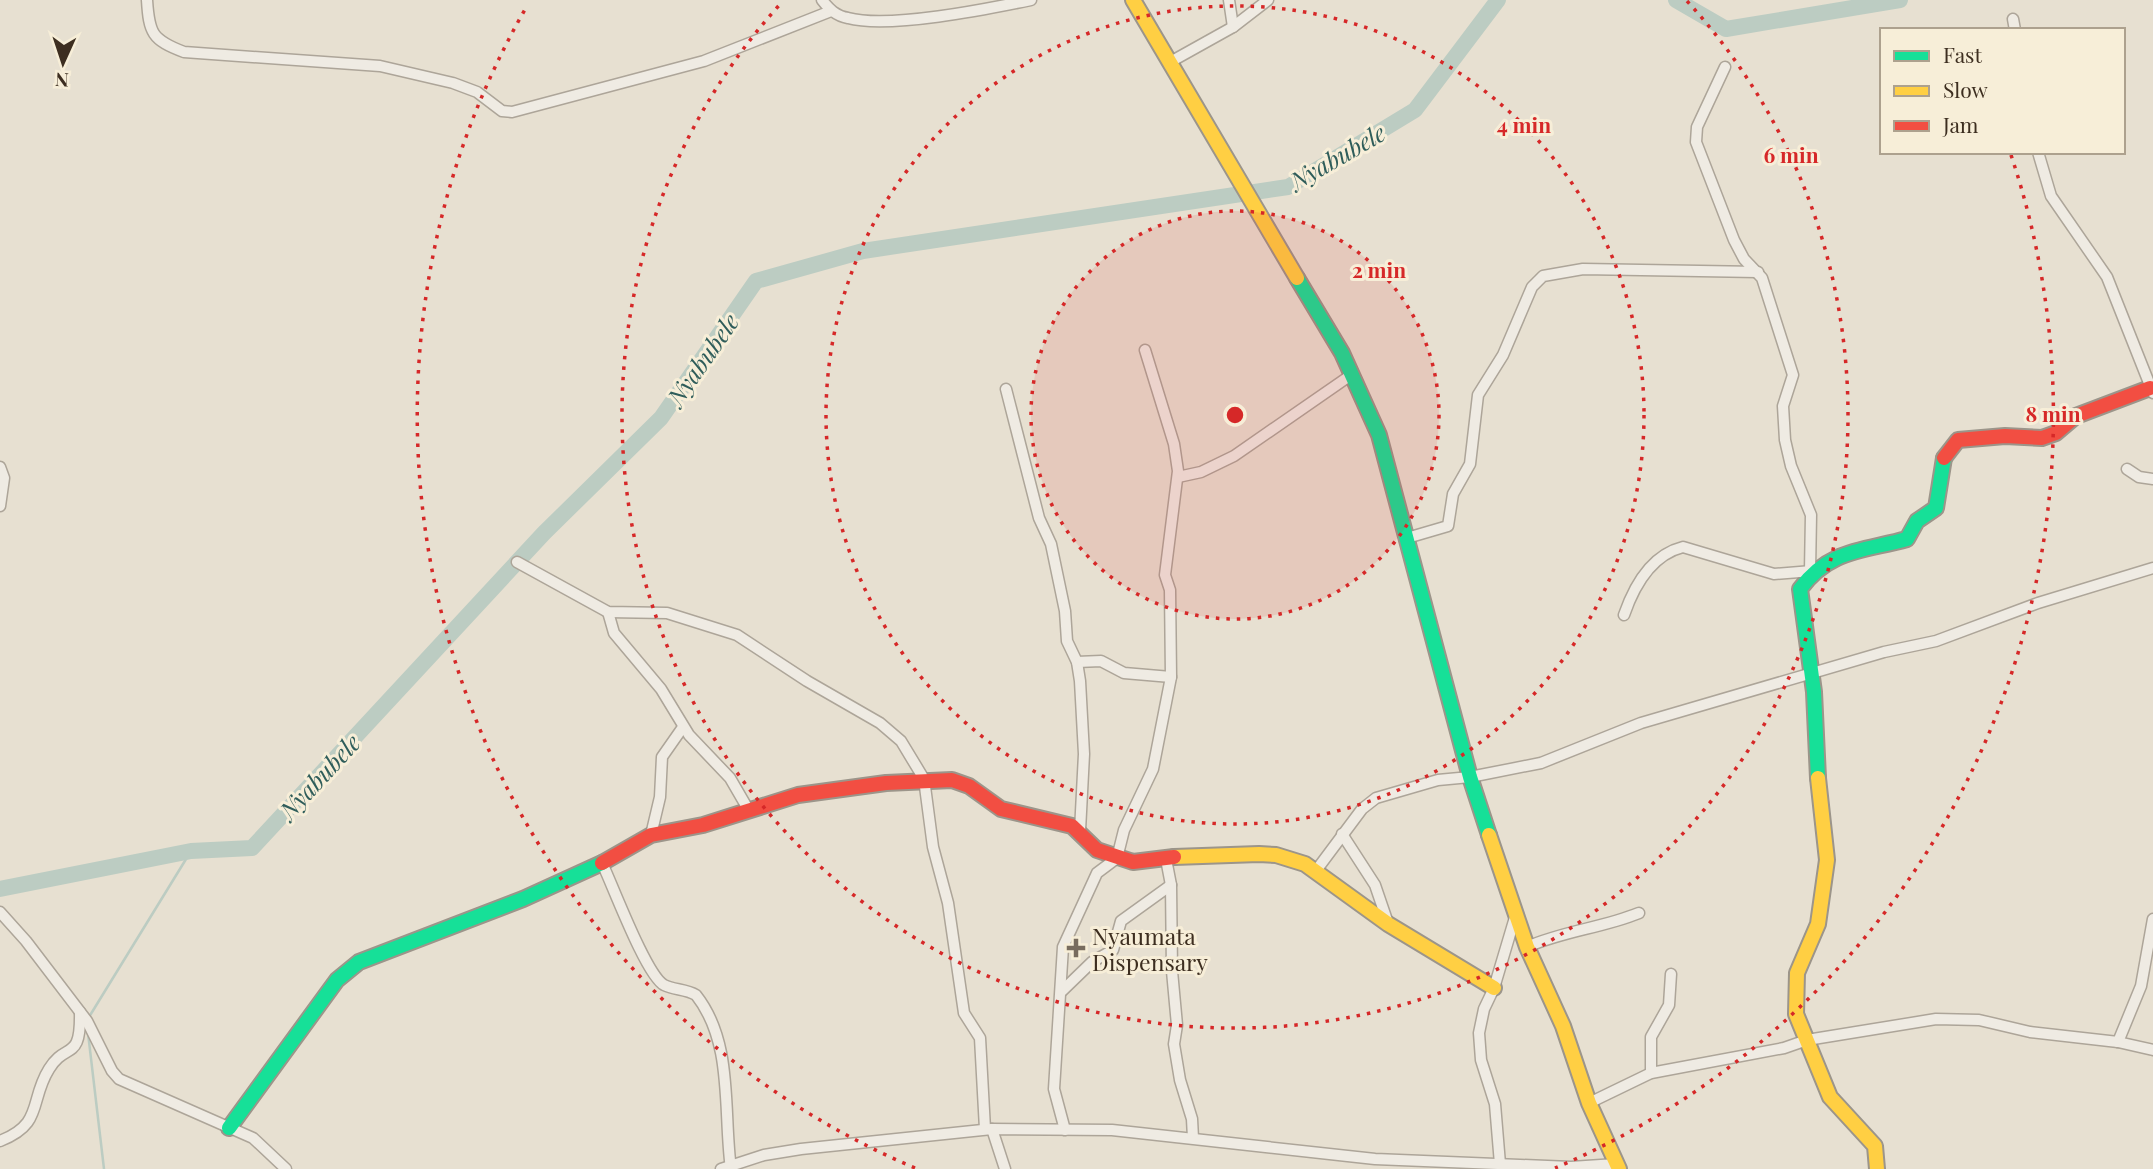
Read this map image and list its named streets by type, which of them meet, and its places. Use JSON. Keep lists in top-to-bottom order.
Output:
{
  "water": ["Nyabubele"],
  "places": {
    "health": ["Nyaumata Dispensary"]
  },
  "legend": ["Fast", "Slow", "Jam"],
  "north": "bottom",
  "rings": [
    "4 min",
    "6 min",
    "2 min",
    "8 min"
  ]
}
